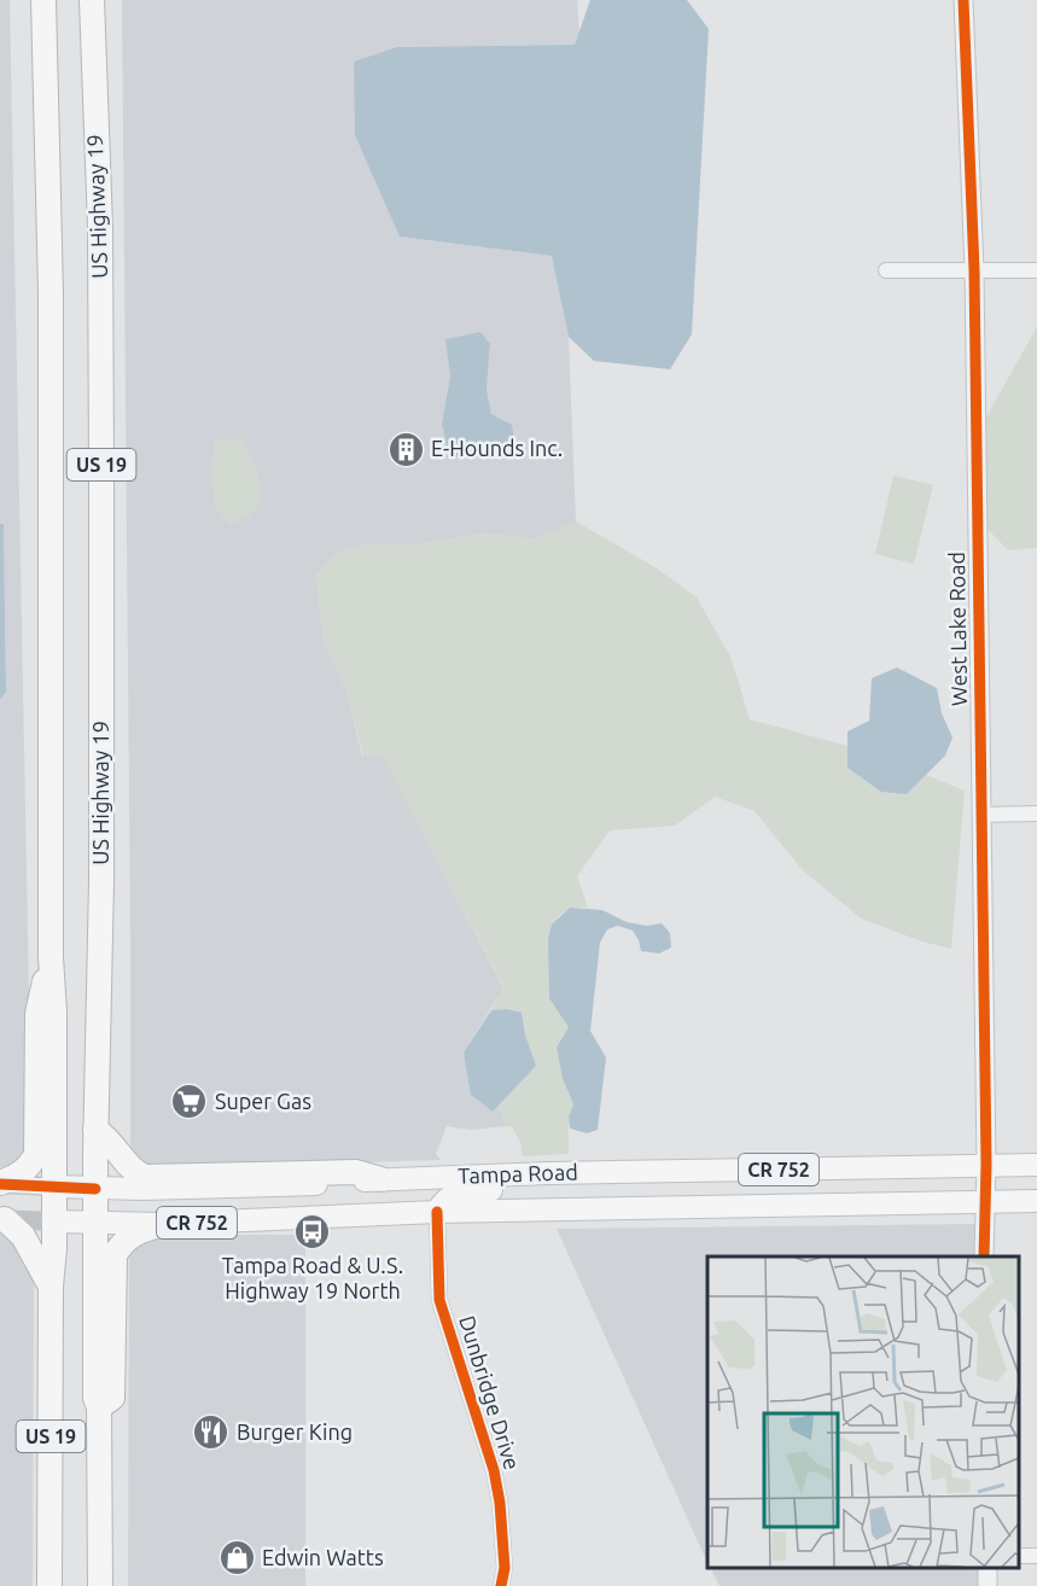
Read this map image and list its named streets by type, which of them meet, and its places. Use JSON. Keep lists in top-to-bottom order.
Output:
{
  "streets": {
    "highway": ["US Highway 19", "US 19"],
    "main road": ["CR 752", "Tampa Road"],
    "street": ["West Lake Road", "Dunbridge Drive"]
  },
  "crossings": [
    ["US Highway 19", "Tampa Road"],
    ["US 19", "Tampa Road"],
    ["West Lake Road", "Tampa Road"],
    ["Tampa Road", "Dunbridge Drive"]
  ],
  "places": {
    "building": ["E-Hounds Inc."],
    "supermarket": ["Super Gas"],
    "bus stop": ["Tampa Road & U.S. Highway 19 North"],
    "restaurant": ["Burger King"],
    "shop": ["Edwin Watts"]
  }
}
